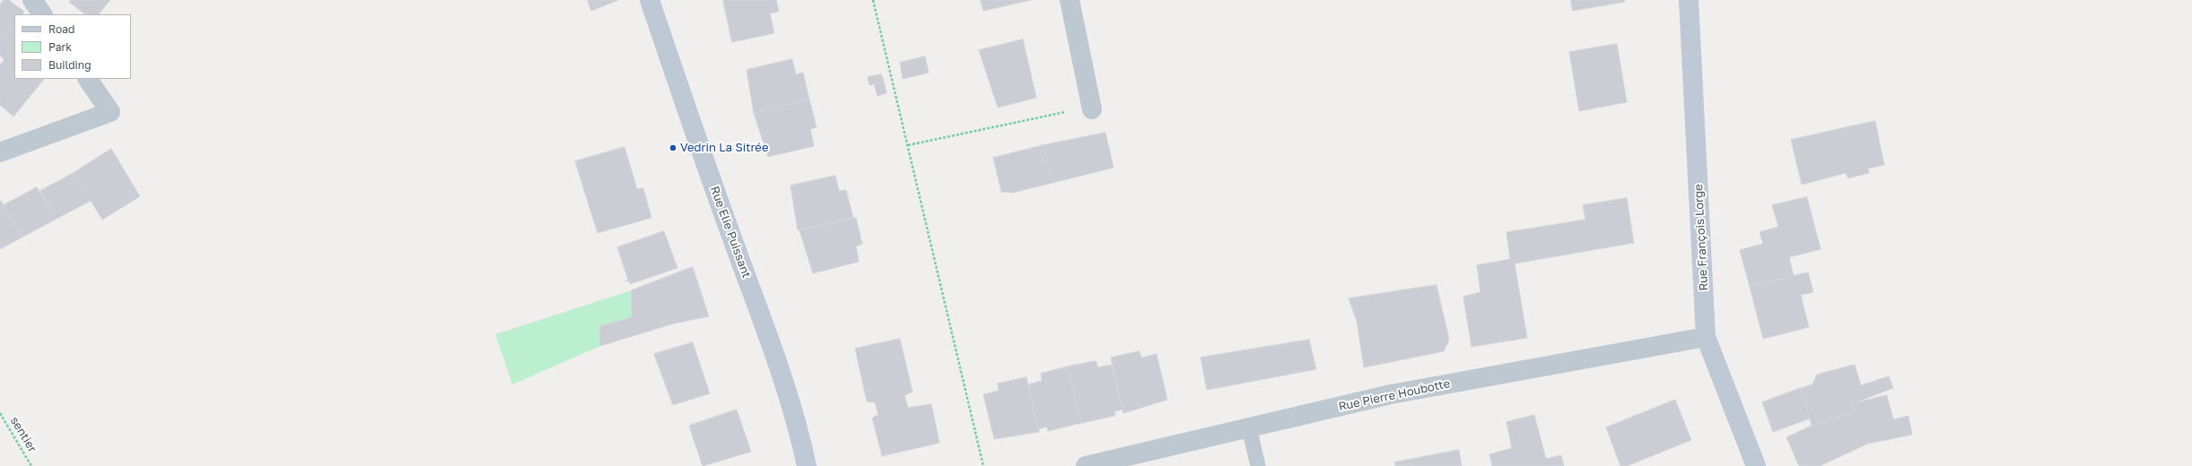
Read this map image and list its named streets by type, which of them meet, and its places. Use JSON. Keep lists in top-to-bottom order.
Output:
{
  "streets": {
    "street": ["Rue Elie Puissant", "Rue François Lorge", "Rue Pierre Houbotte"],
    "path": ["sentier"]
  },
  "crossings": [
    ["Rue François Lorge", "Rue Pierre Houbotte"]
  ],
  "places": ["Vedrin La Sitrée"],
  "legend": ["Road", "Park", "Building"]
}
